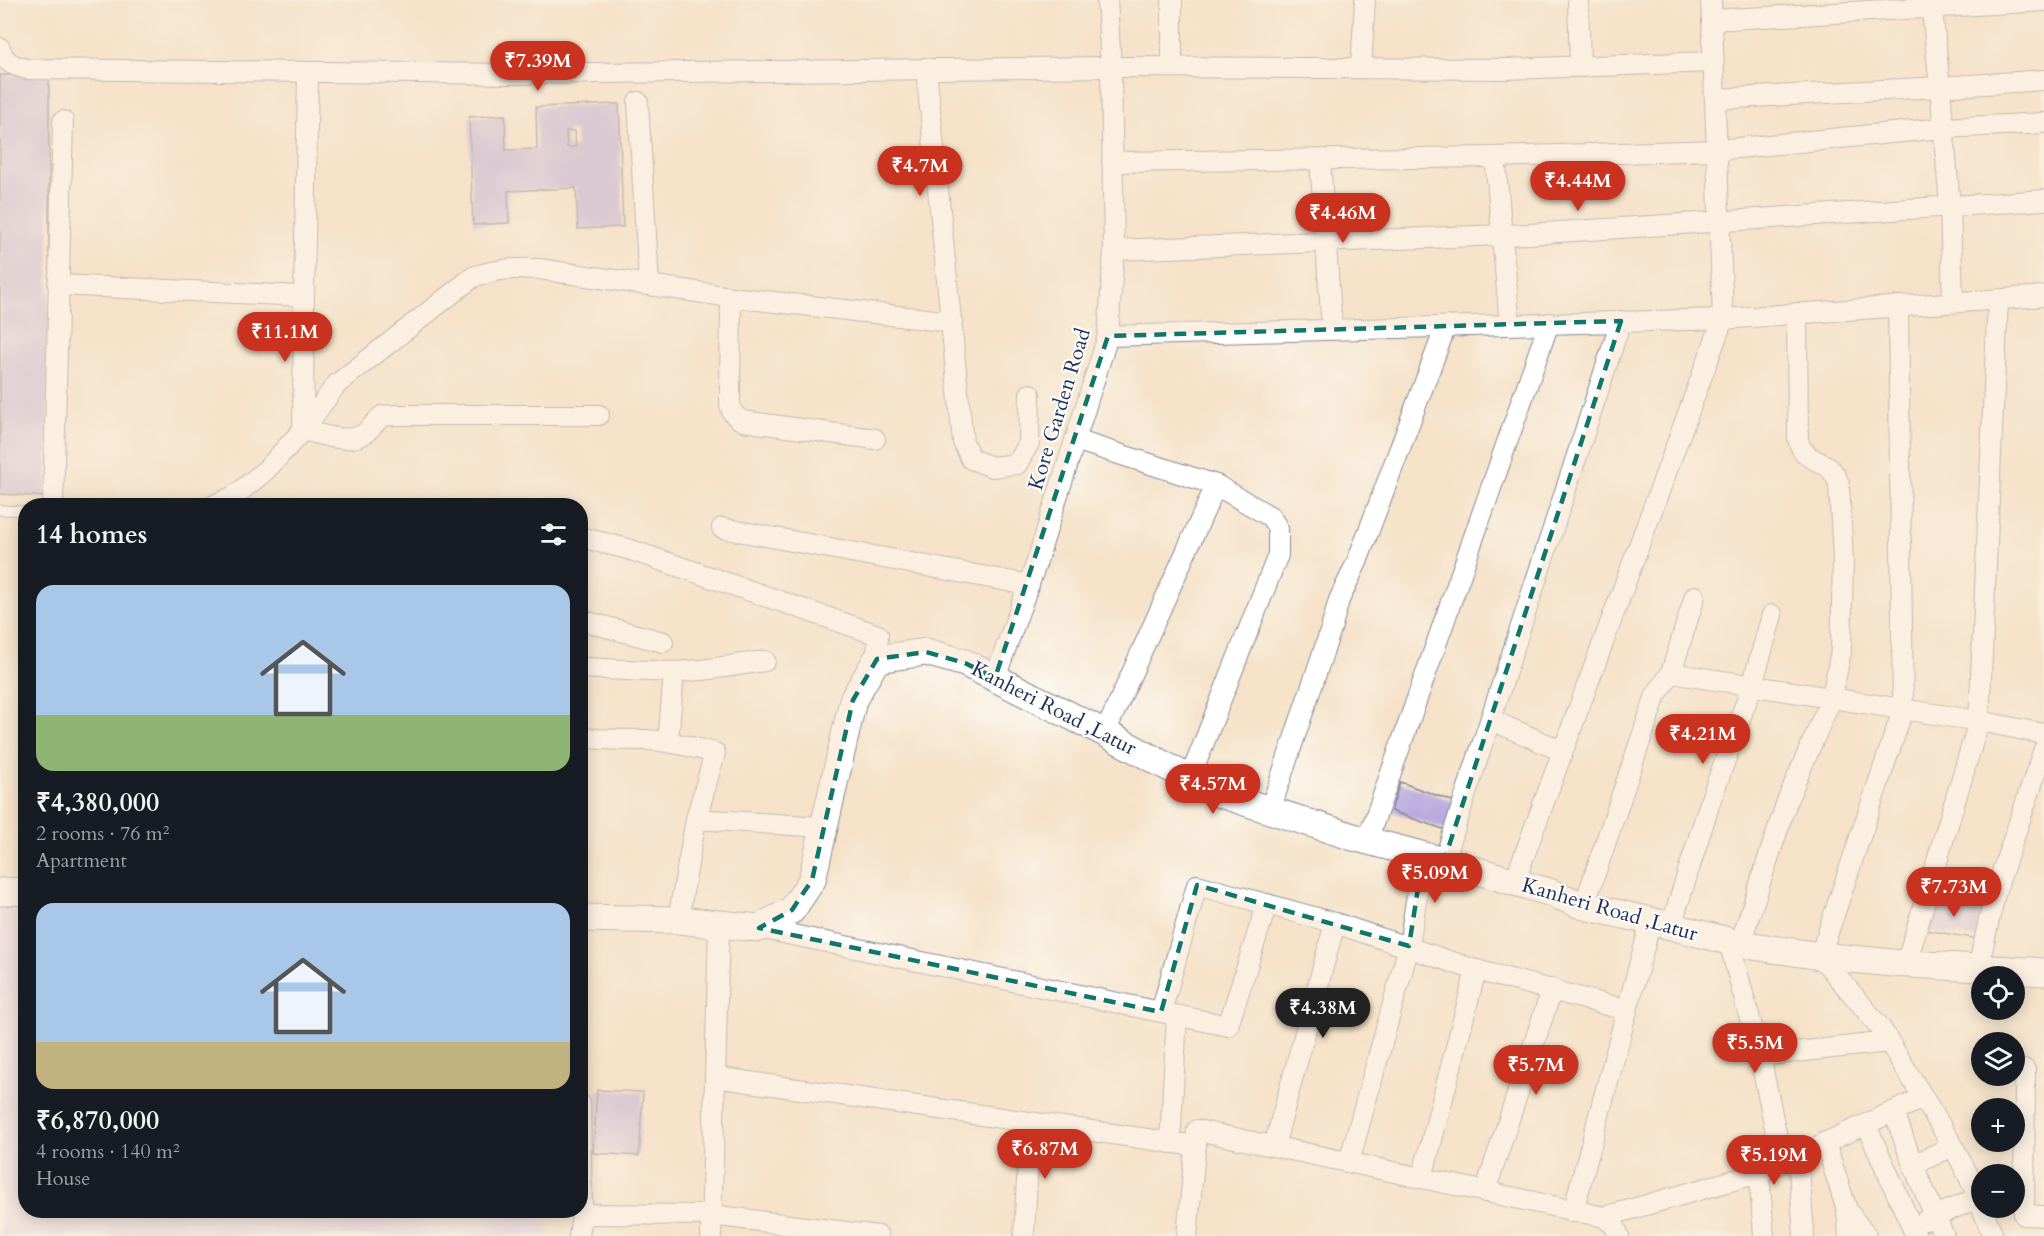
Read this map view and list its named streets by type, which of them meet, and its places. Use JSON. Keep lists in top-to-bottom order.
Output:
{
  "streets": {
    "street": ["Kore Garden Road", "Kanheri Road ,Latur"]
  },
  "crossings": [
    ["Kore Garden Road", "Kanheri Road ,Latur"]
  ],
  "page": {
    "price": [
      "₹7.39M",
      "₹4.7M",
      "₹4.44M",
      "₹4.46M",
      "₹11.1M",
      "₹4.21M",
      "₹4.57M",
      "₹5.09M",
      "₹7.73M",
      "₹4.38M",
      "₹5.5M",
      "₹5.7M",
      "₹6.87M",
      "₹5.19M"
    ],
    "heading": "14 homes",
    "list": [
      {
        "name": "₹4,380,000",
        "note": "2 rooms · 76 m² · Apartment"
      },
      {
        "name": "₹6,870,000",
        "note": "4 rooms · 140 m² · House"
      }
    ],
    "map_buttons": ["+", "−"]
  }
}
